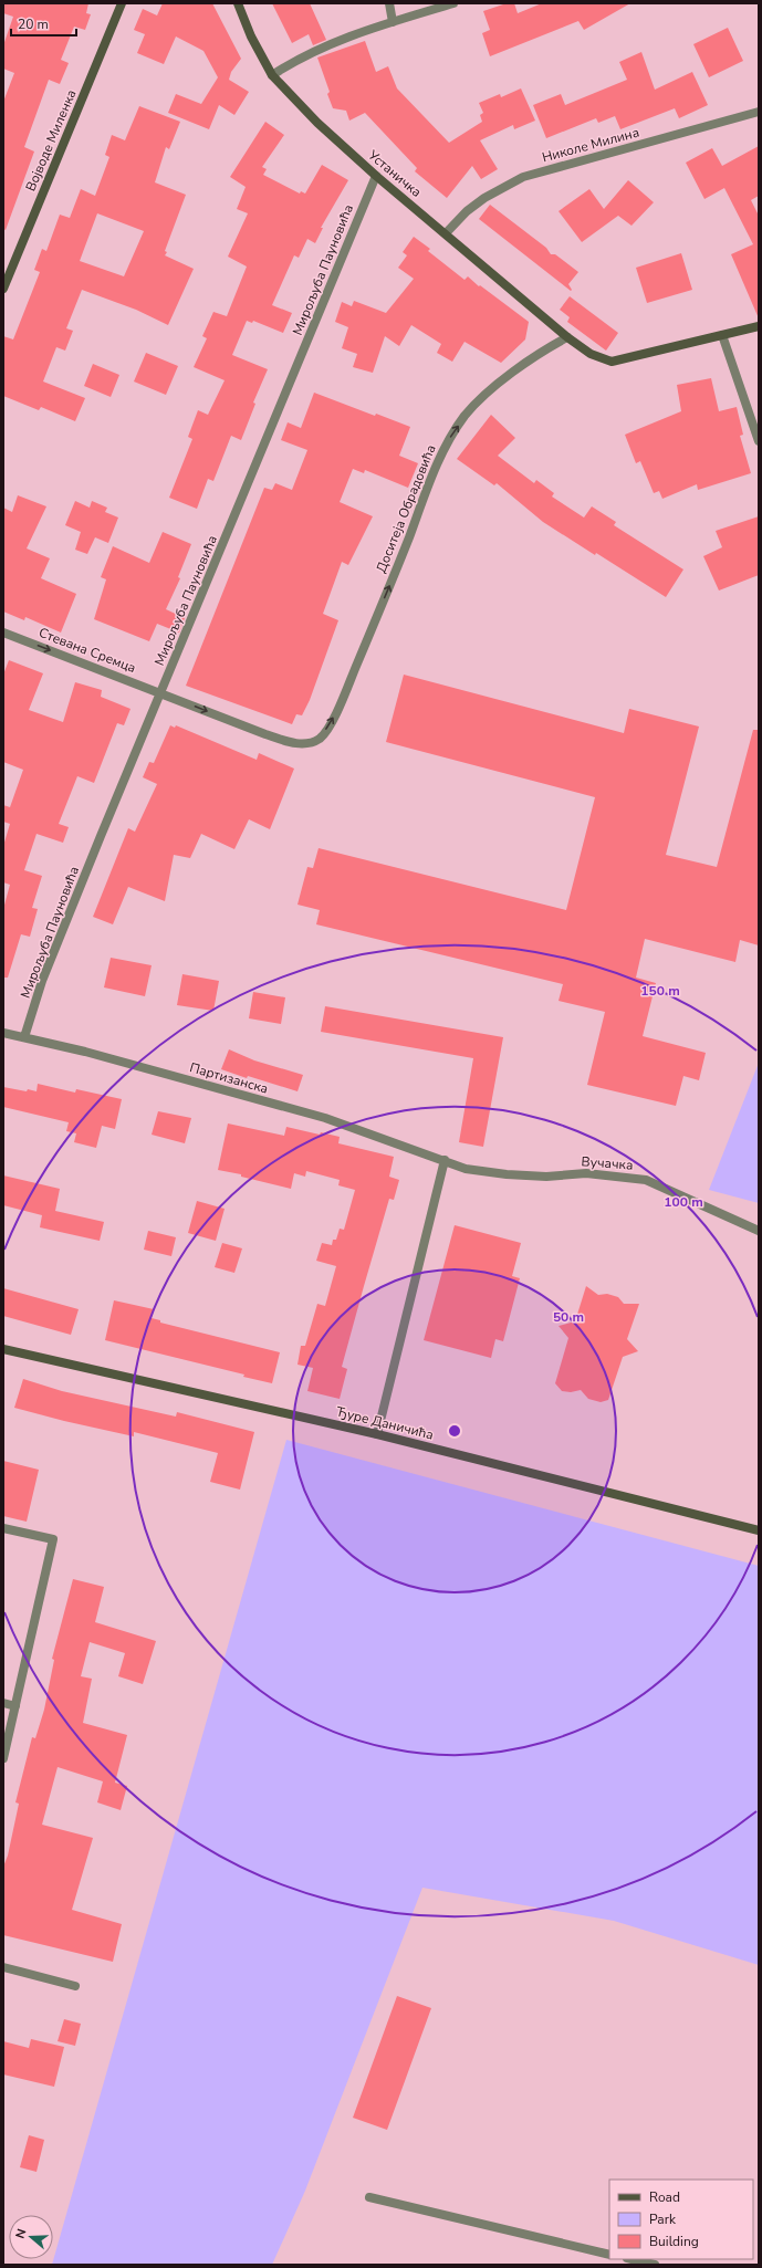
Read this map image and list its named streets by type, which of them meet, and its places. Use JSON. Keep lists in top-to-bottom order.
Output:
{
  "streets": {
    "street": [
      "Војводе Миленка",
      "Николе Милина",
      "Устаничка",
      "Мирољуба Пауновића",
      "Доситеја Обрадовића",
      "Стевана Сремца",
      "Партизанска",
      "Вучачка",
      "Ђуре Даничића"
    ]
  },
  "crossings": [
    ["Николе Милина", "Устаничка"],
    ["Устаничка", "Мирољуба Пауновића"],
    ["Устаничка", "Доситеја Обрадовића"],
    ["Мирољуба Пауновића", "Доситеја Обрадовића"],
    ["Мирољуба Пауновића", "Стевана Сремца"],
    ["Мирољуба Пауновића", "Партизанска"],
    ["Доситеја Обрадовића", "Стевана Сремца"],
    ["Партизанска", "Вучачка"]
  ],
  "one_way": ["Доситеја Обрадовића", "Стевана Сремца"],
  "legend": ["Road", "Park", "Building"],
  "scale_bar": "20 m",
  "north": "left",
  "rings": ["150 m", "100 m", "50 m"]
}
